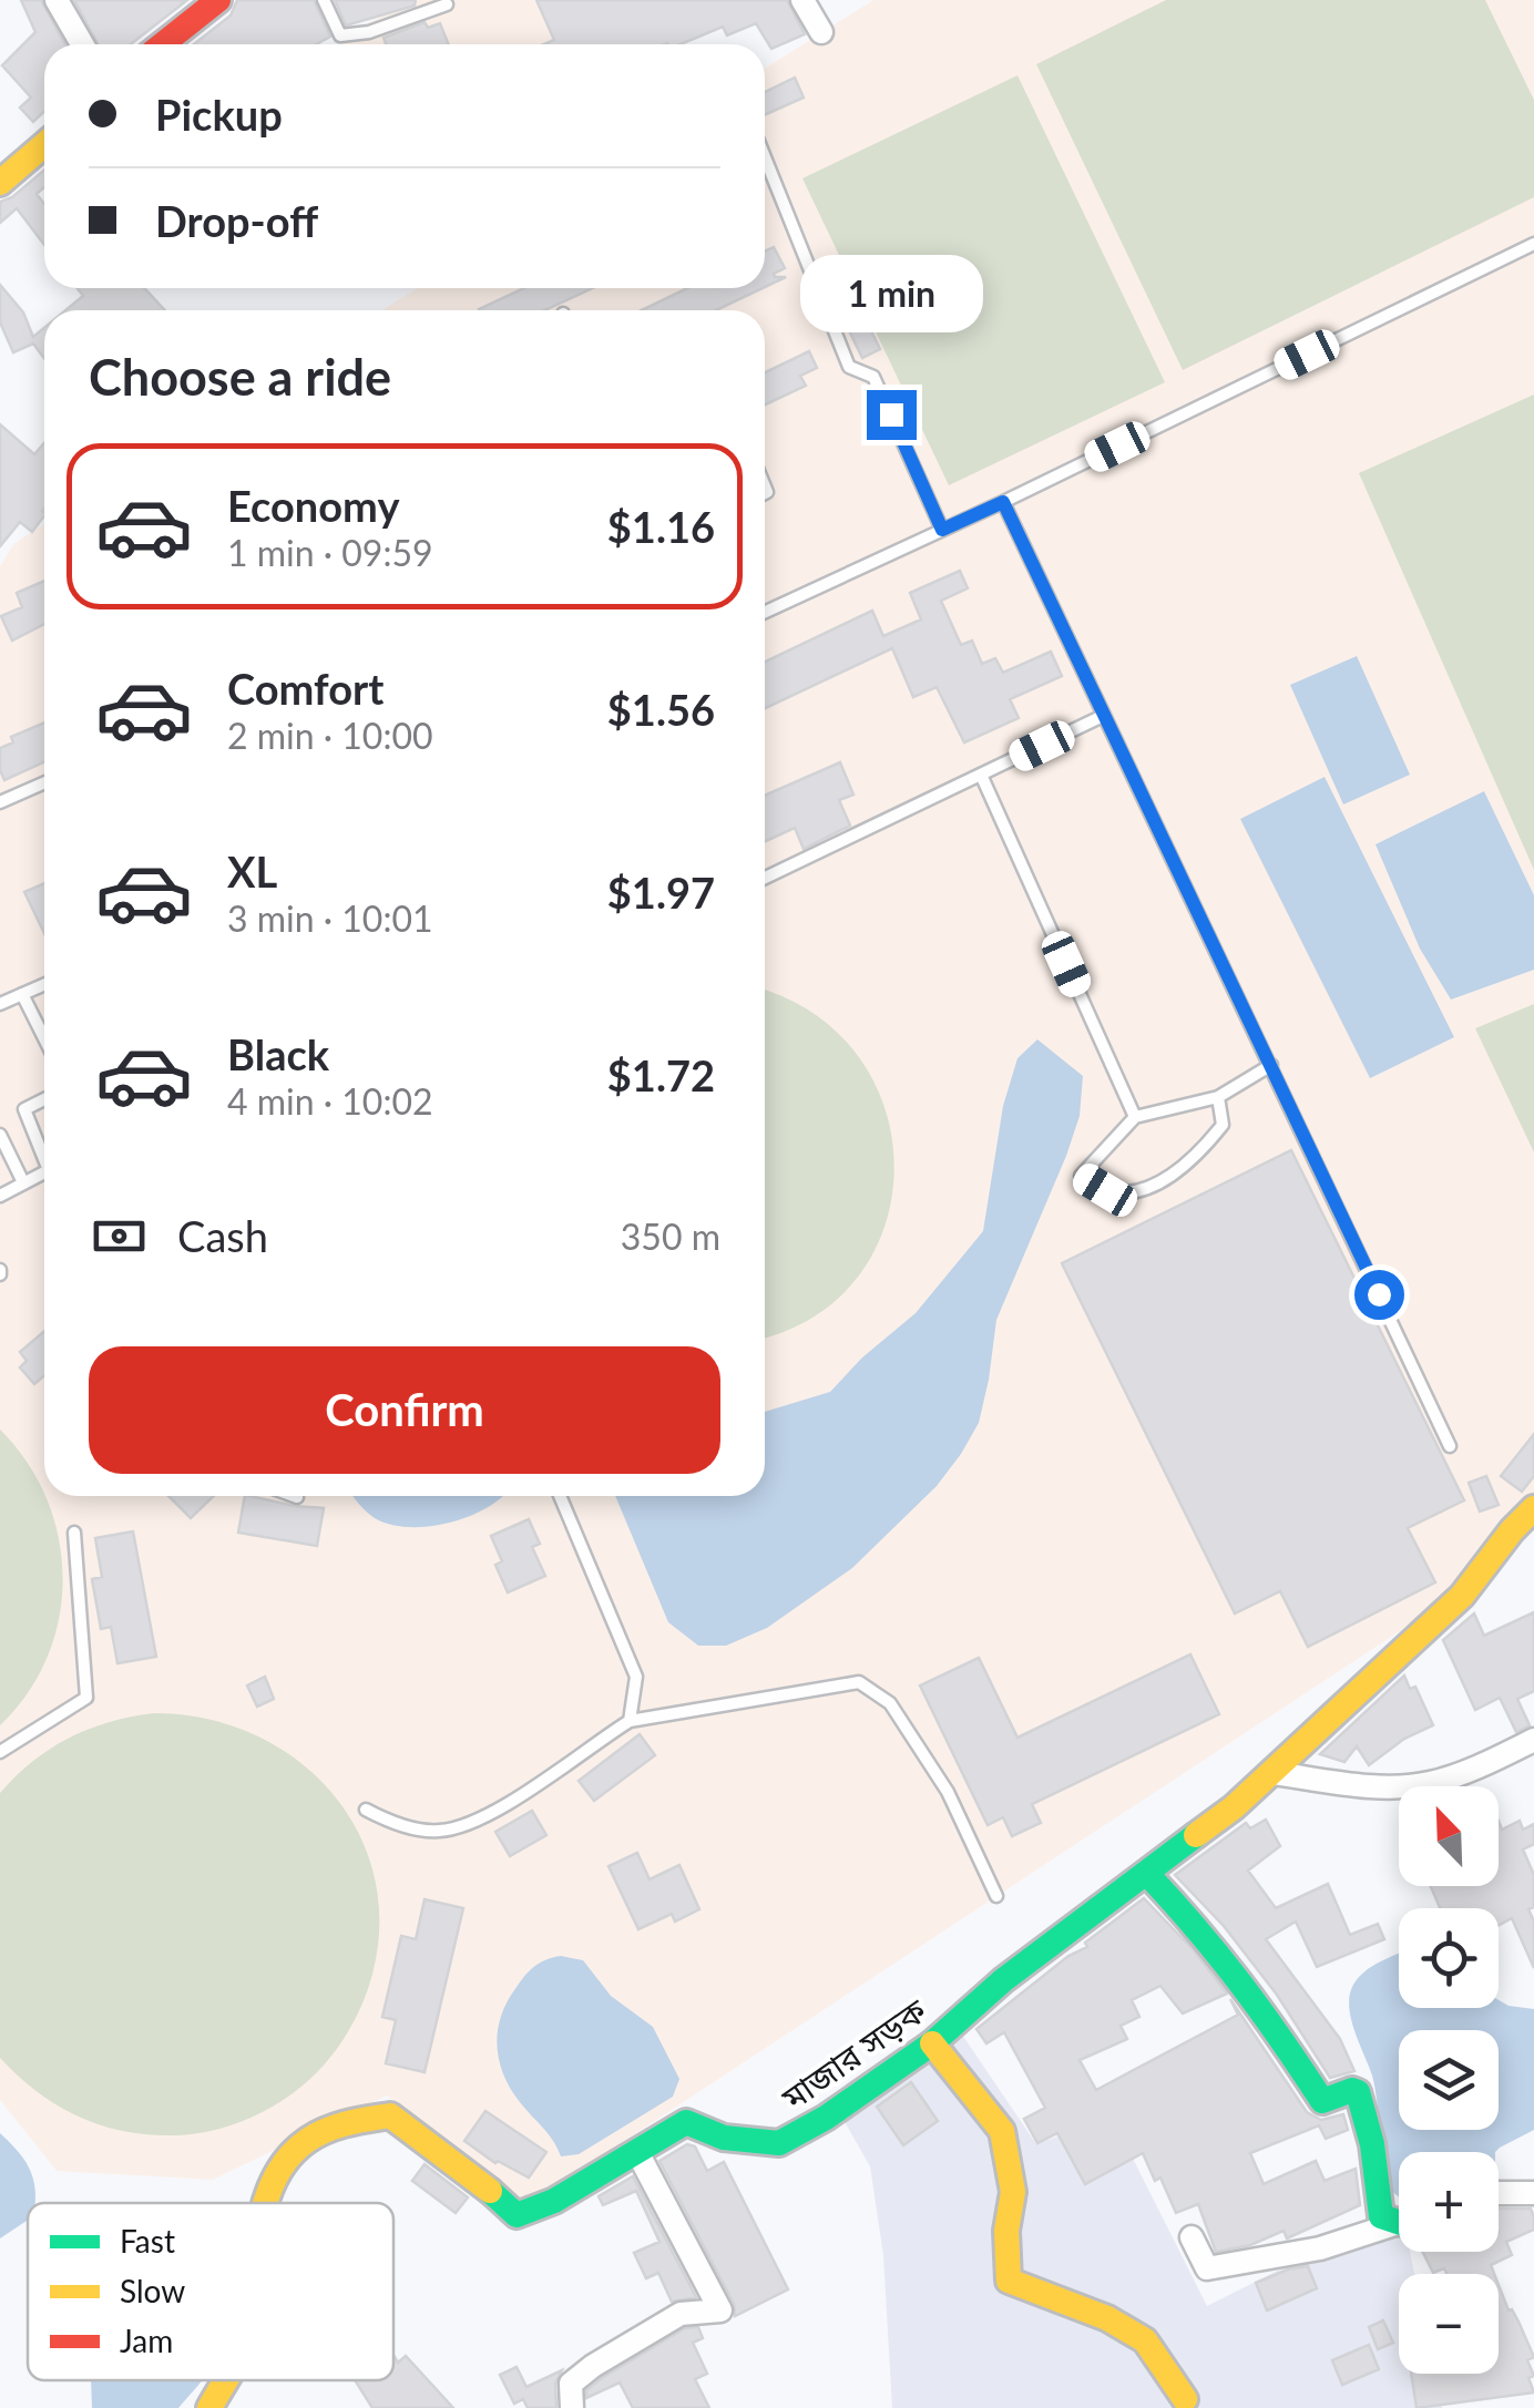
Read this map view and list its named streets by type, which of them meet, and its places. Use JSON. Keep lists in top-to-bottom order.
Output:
{
  "streets": {
    "street": ["মাজার সড়ক"]
  },
  "legend": ["Fast", "Slow", "Jam"],
  "north": "top left",
  "page": {
    "banner": ["Pickup", "Drop-off"],
    "bubble": "1 min",
    "heading": "Choose a ride",
    "list": [
      {
        "name": "Economy",
        "note": "1 min · 09:59",
        "value": "$1.16"
      },
      {
        "name": "Comfort",
        "note": "2 min · 10:00",
        "value": "$1.56"
      },
      {
        "name": "XL",
        "note": "3 min · 10:01",
        "value": "$1.97"
      },
      {
        "name": "Black",
        "note": "4 min · 10:02",
        "value": "$1.72"
      }
    ],
    "pay": ["Cash", "350 m"],
    "buttons": "Confirm",
    "map_buttons": ["+", "−"]
  }
}
